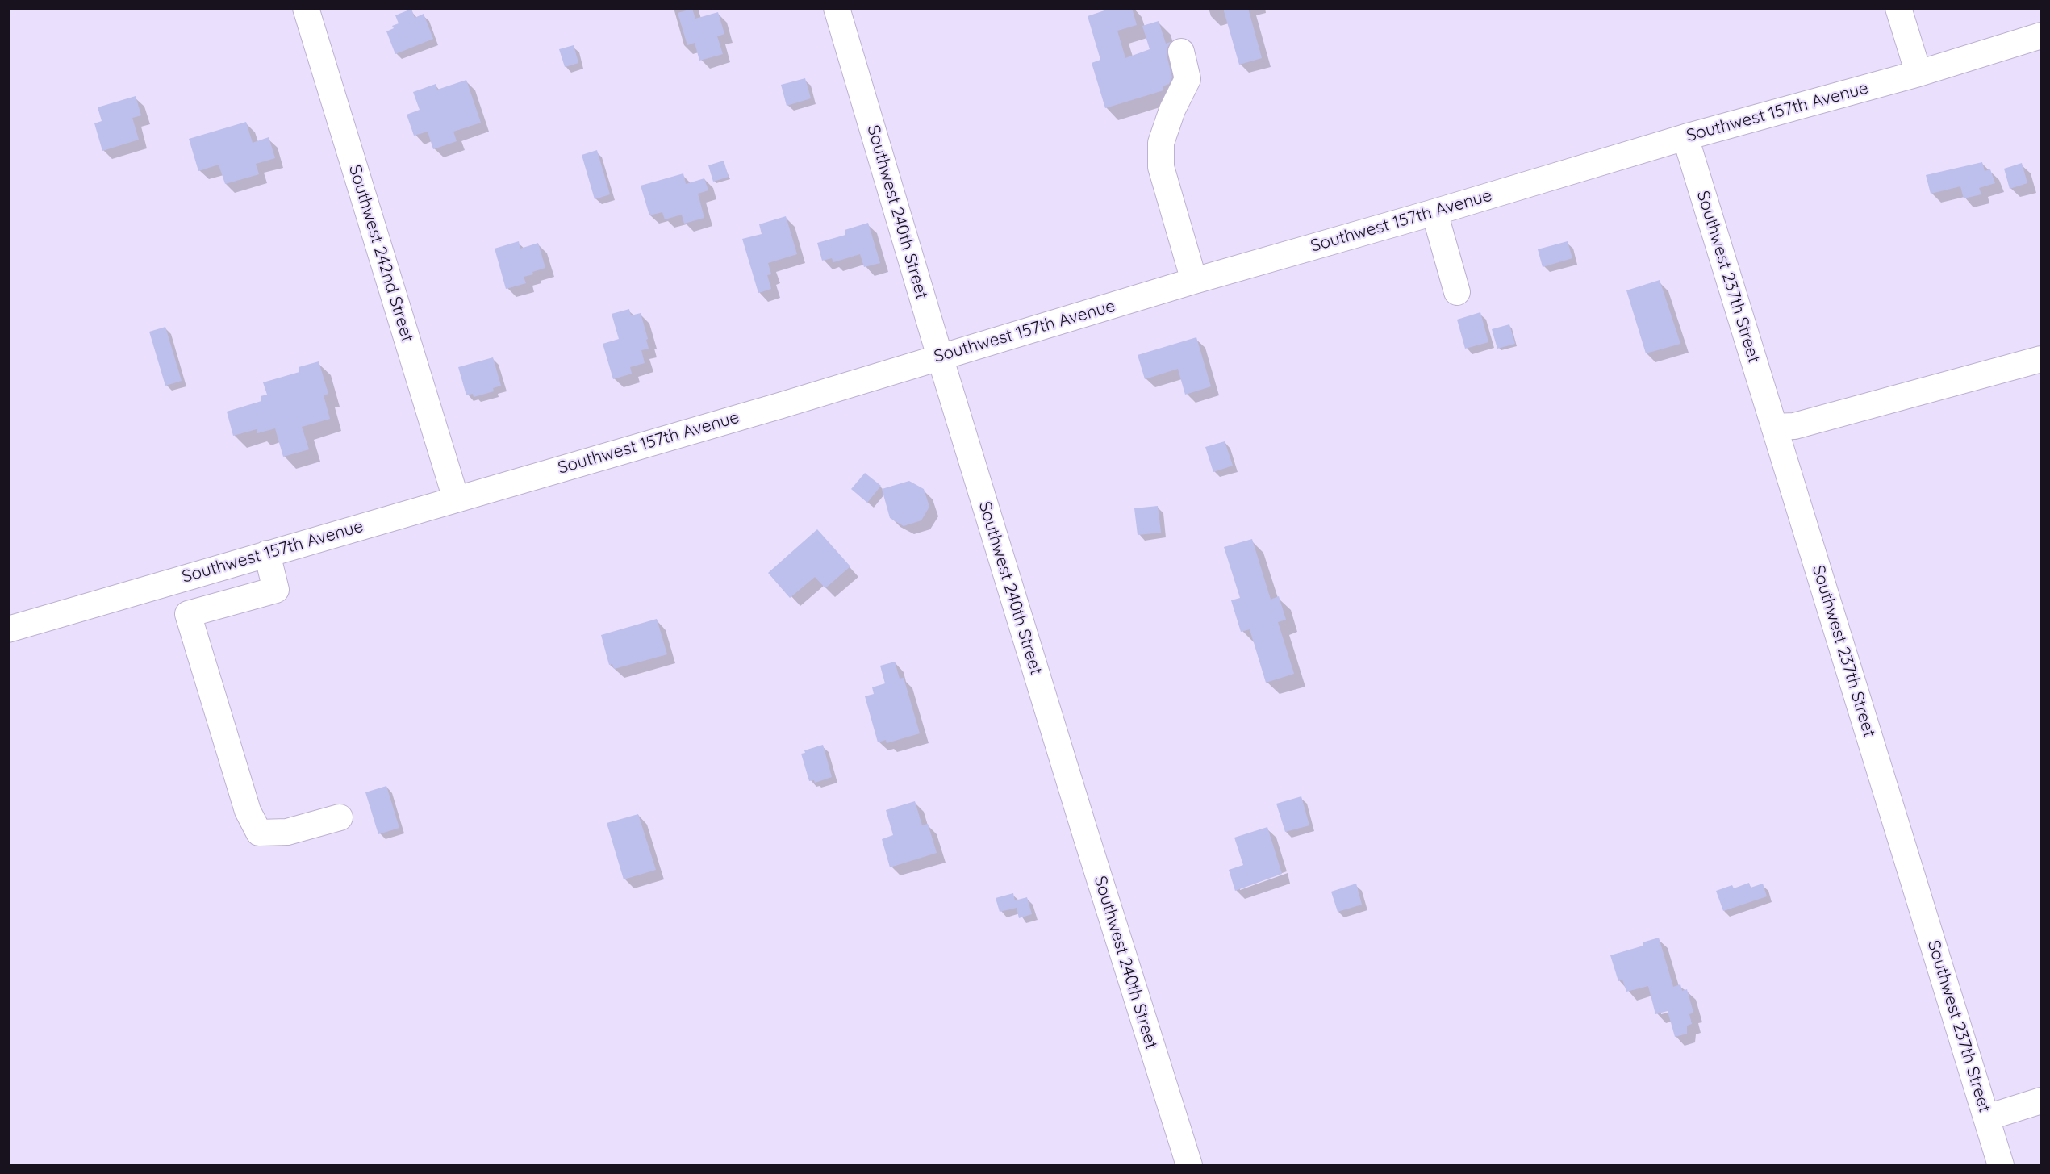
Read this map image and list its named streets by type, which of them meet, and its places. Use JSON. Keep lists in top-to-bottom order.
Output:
{
  "streets": {
    "street": [
      "Southwest 157th Avenue",
      "Southwest 240th Street",
      "Southwest 242nd Street",
      "Southwest 237th Street"
    ]
  },
  "crossings": [
    ["Southwest 157th Avenue", "Southwest 240th Street"],
    ["Southwest 157th Avenue", "Southwest 242nd Street"],
    ["Southwest 157th Avenue", "Southwest 237th Street"]
  ]
}
